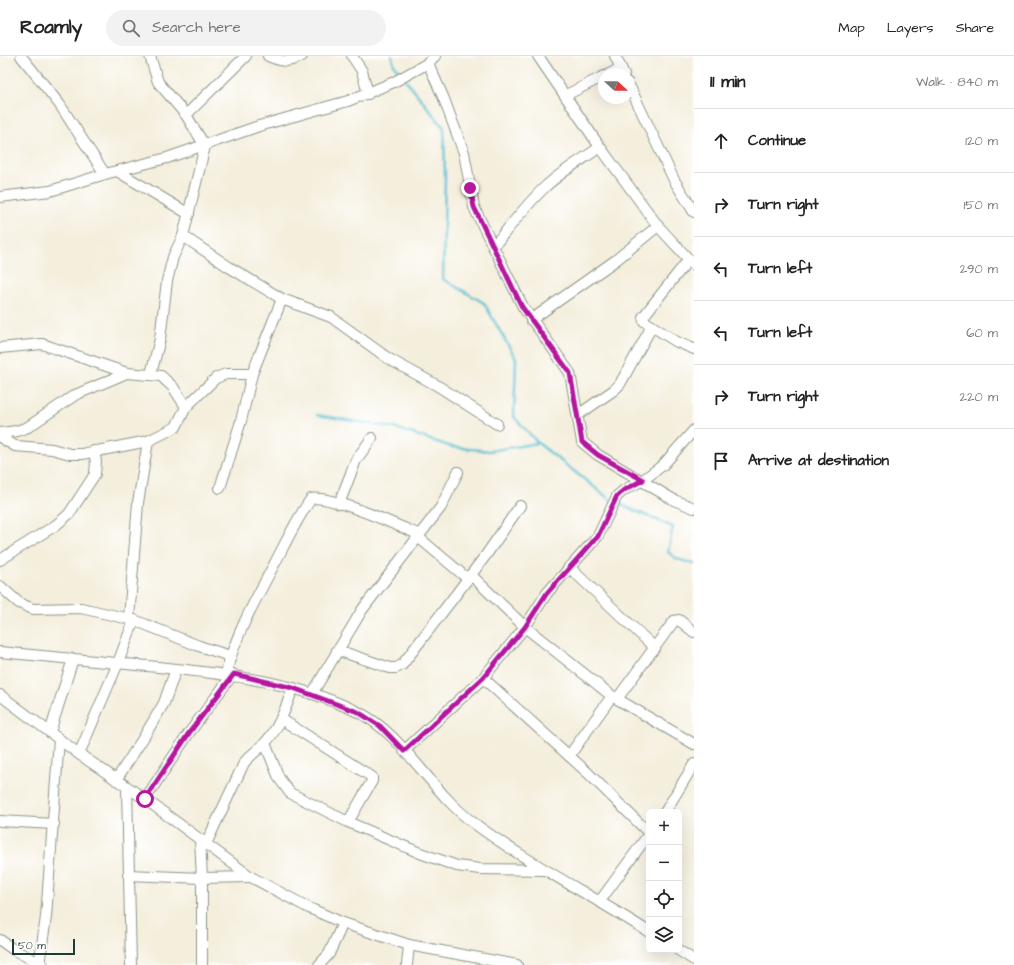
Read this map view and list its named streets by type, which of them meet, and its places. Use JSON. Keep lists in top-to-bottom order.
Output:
{
  "scale_bar": "50 m",
  "north": "right",
  "page": {
    "header": "Roamly",
    "search": "Search here",
    "nav": ["Map", "Layers", "Share"],
    "heading": ["11 min", "Walk · 840 m"],
    "list": [
      ["Continue", "120 m"],
      ["Turn right", "150 m"],
      ["Turn left", "290 m"],
      ["Turn left", "60 m"],
      ["Turn right", "220 m"],
      "Arrive at destination"
    ],
    "map_buttons": ["+", "−"],
    "scale": "50 m"
  }
}
